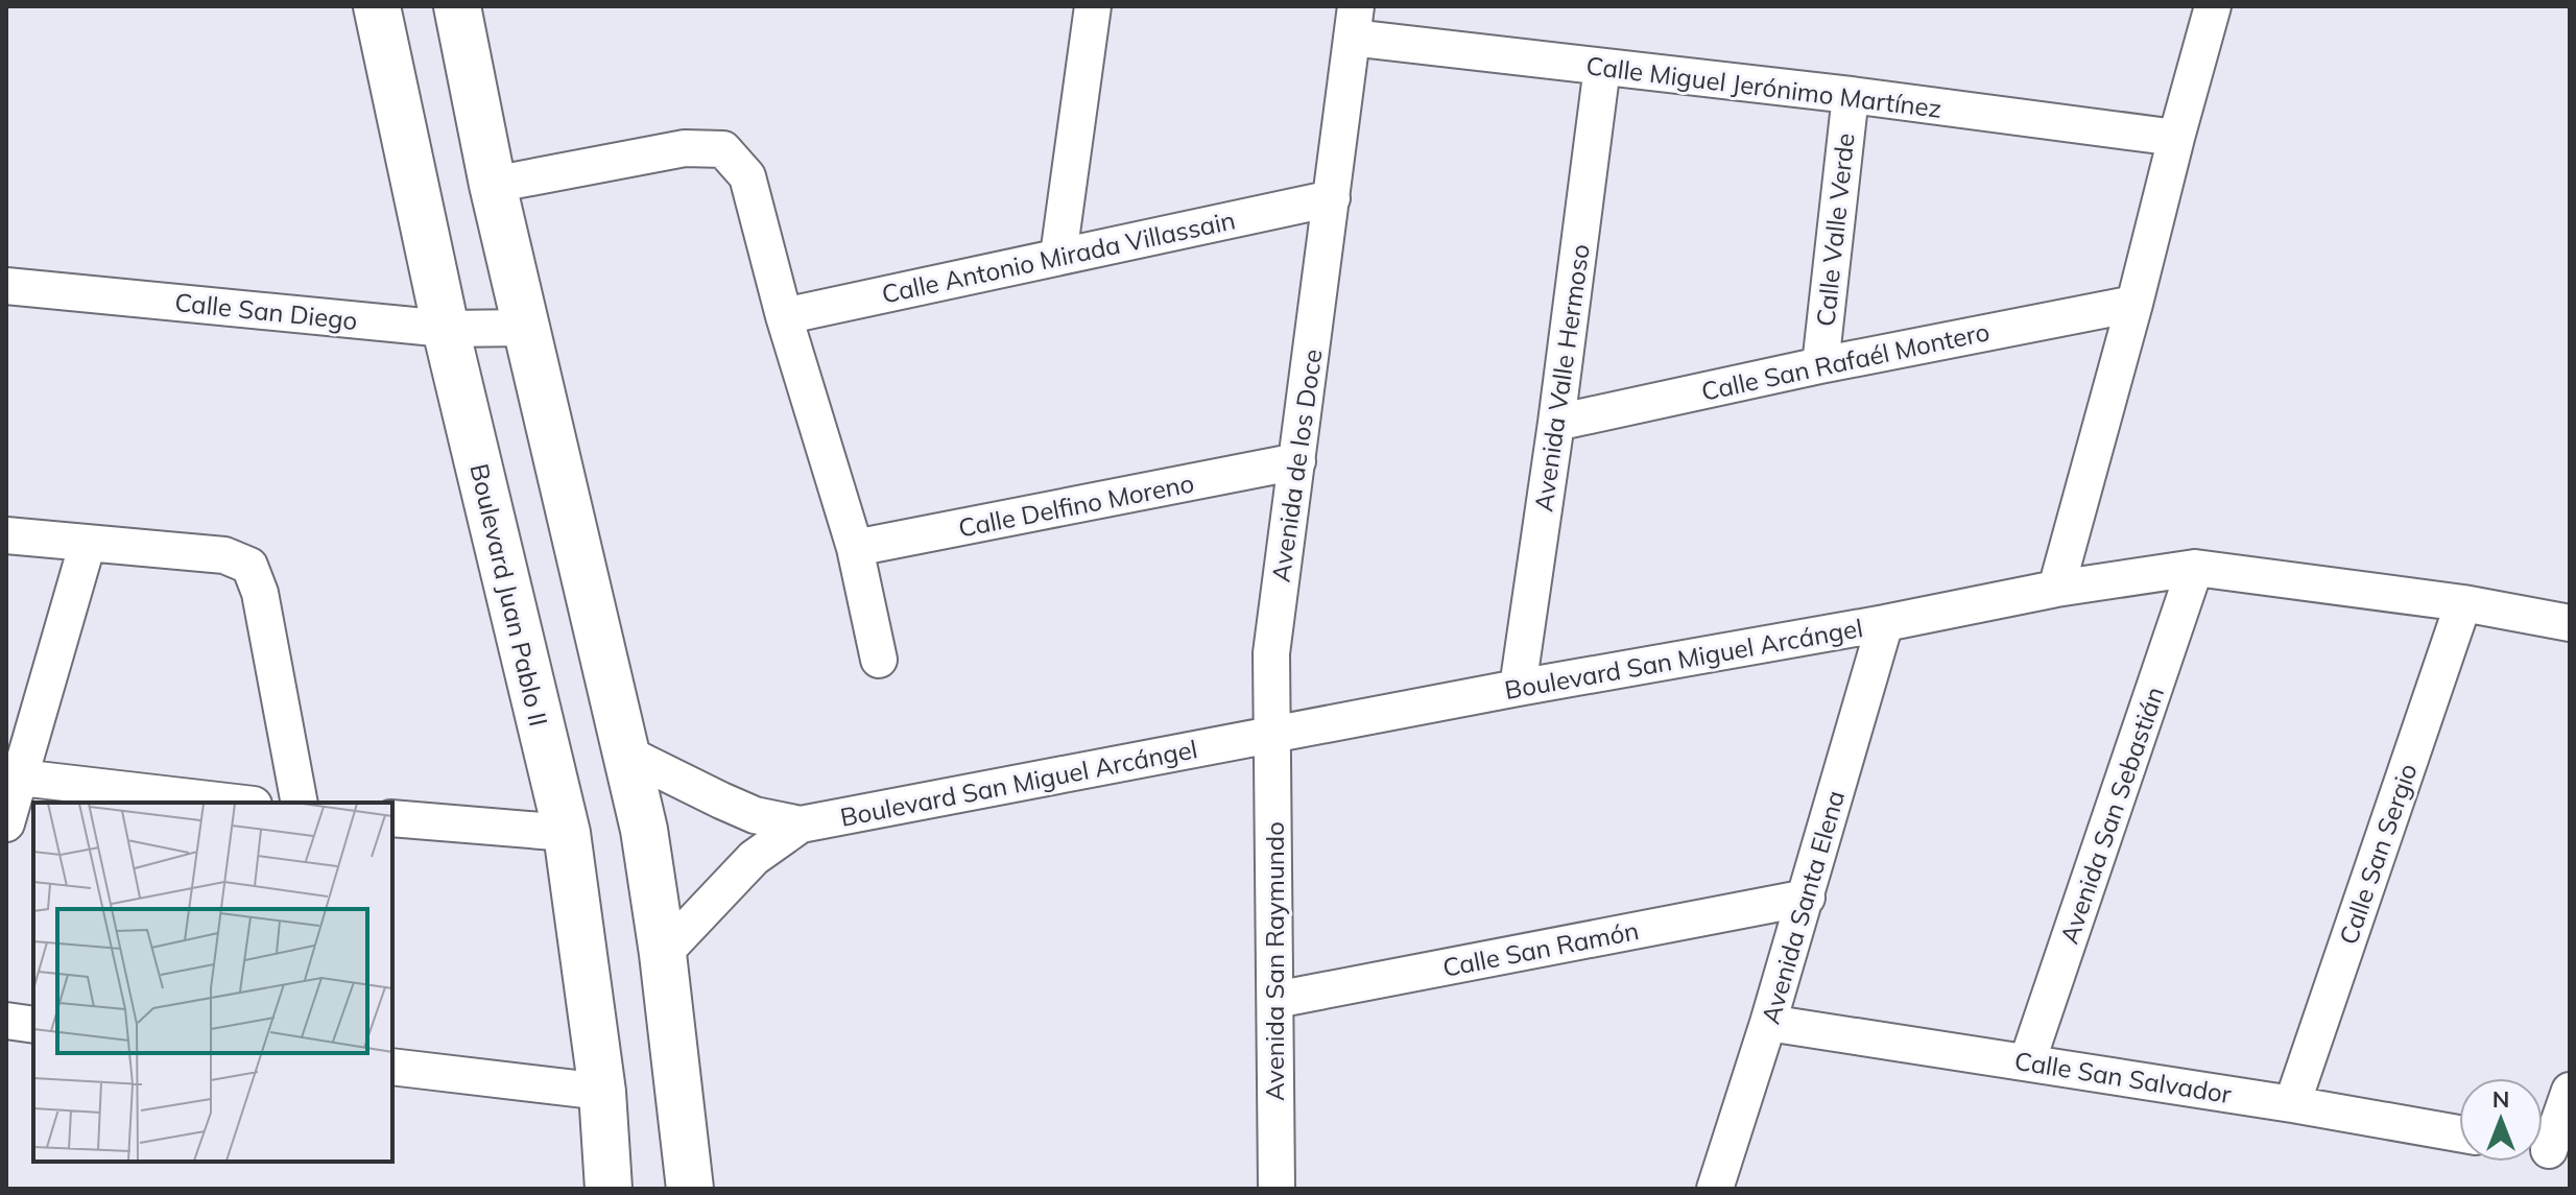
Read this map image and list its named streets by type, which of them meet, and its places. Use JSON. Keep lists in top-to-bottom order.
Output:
{
  "streets": {
    "street": [
      "Calle Miguel Jerónimo Martínez",
      "Calle Valle Verde",
      "Calle Antonio Mirada Villassain",
      "Calle San Diego",
      "Calle San Rafaél Montero",
      "Avenida Valle Hermoso",
      "Avenida de los Doce",
      "Calle Delfino Moreno",
      "Boulevard Juan Pablo II",
      "Boulevard San Miguel Arcángel",
      "Avenida San Sebastián",
      "Calle San Sergio",
      "Avenida Santa Elena",
      "Calle San Ramón",
      "Avenida San Raymundo",
      "Calle San Salvador"
    ]
  },
  "crossings": [
    ["Calle Miguel Jerónimo Martínez", "Calle Valle Verde"],
    ["Calle Miguel Jerónimo Martínez", "Avenida Valle Hermoso"],
    ["Calle Miguel Jerónimo Martínez", "Avenida de los Doce"],
    ["Calle Valle Verde", "Calle San Rafaél Montero"],
    ["Calle Antonio Mirada Villassain", "Avenida de los Doce"],
    ["Calle San Diego", "Boulevard Juan Pablo II"],
    ["Calle San Rafaél Montero", "Avenida Valle Hermoso"],
    ["Avenida Valle Hermoso", "Boulevard San Miguel Arcángel"],
    ["Avenida de los Doce", "Calle Delfino Moreno"],
    ["Avenida de los Doce", "Boulevard San Miguel Arcángel"],
    ["Avenida de los Doce", "Avenida San Raymundo"],
    ["Boulevard San Miguel Arcángel", "Avenida San Sebastián"],
    ["Boulevard San Miguel Arcángel", "Calle San Sergio"],
    ["Boulevard San Miguel Arcángel", "Avenida Santa Elena"],
    ["Boulevard San Miguel Arcángel", "Avenida San Raymundo"],
    ["Avenida San Sebastián", "Calle San Salvador"],
    ["Calle San Sergio", "Calle San Salvador"],
    ["Avenida Santa Elena", "Calle San Ramón"],
    ["Avenida Santa Elena", "Calle San Salvador"],
    ["Calle San Ramón", "Avenida San Raymundo"]
  ],
  "north": "top"
}
